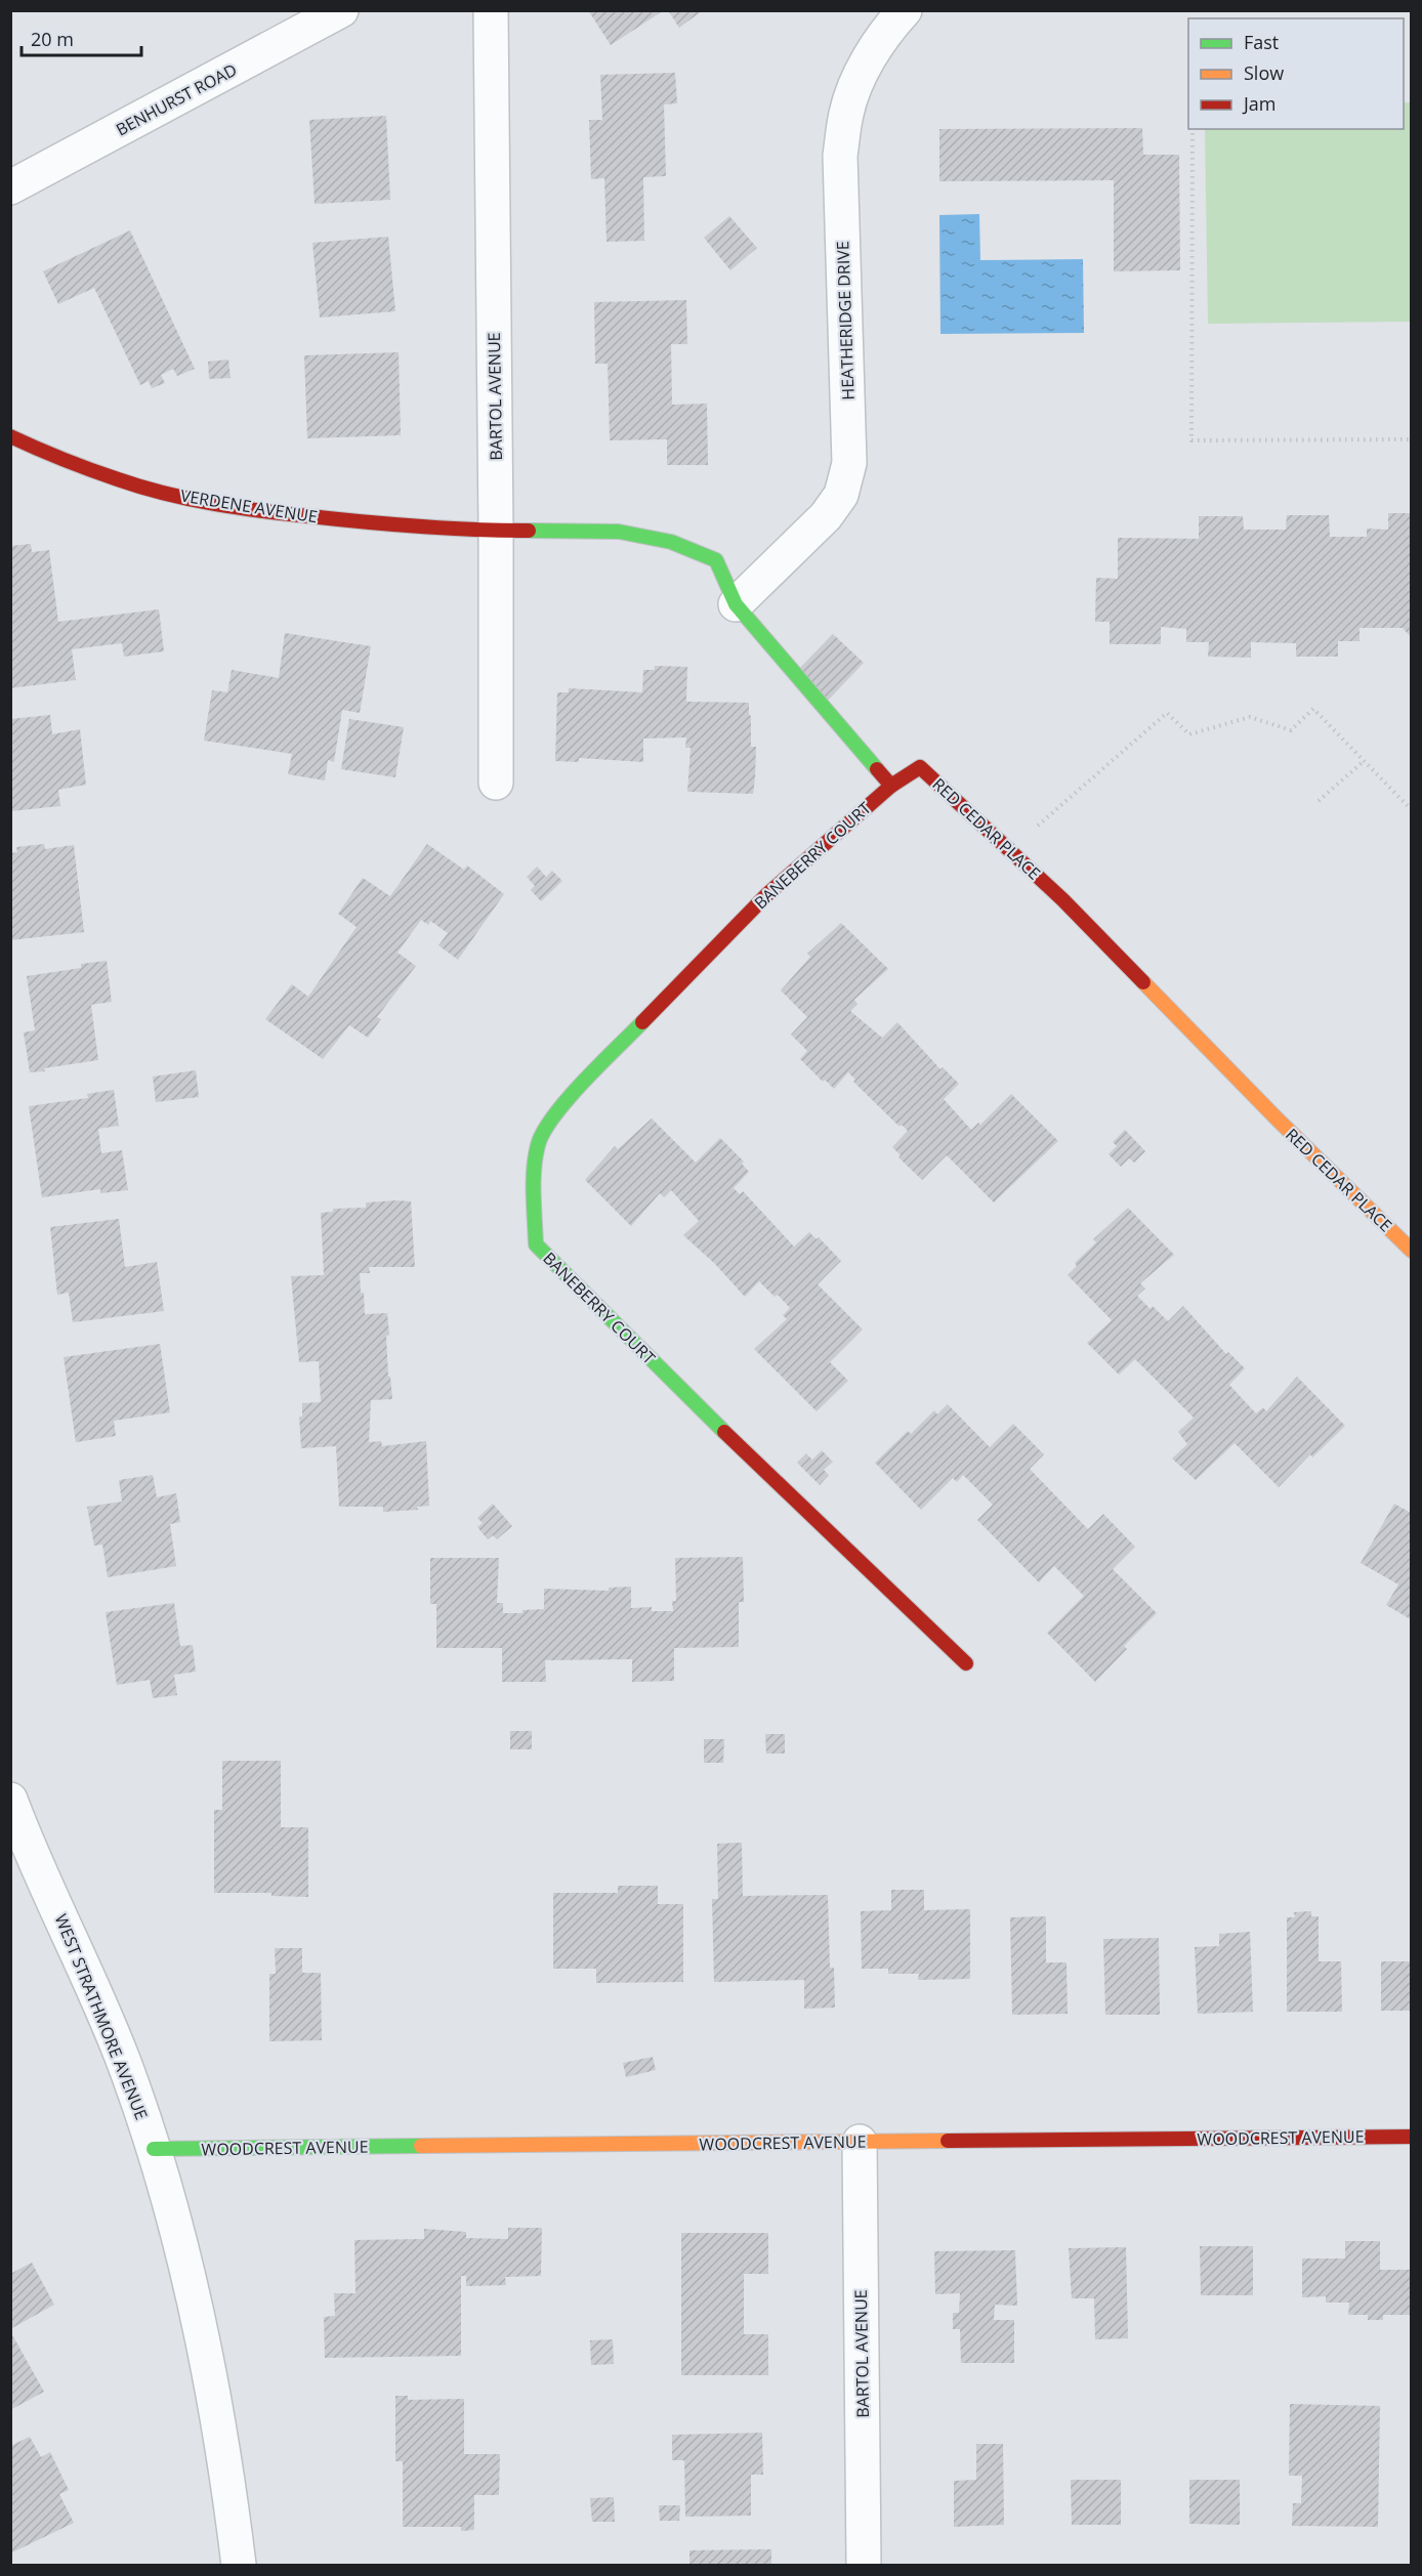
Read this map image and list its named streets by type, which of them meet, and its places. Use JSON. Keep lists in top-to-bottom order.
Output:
{
  "streets": {
    "street": [
      "BENHURST ROAD",
      "HEATHERIDGE DRIVE",
      "BARTOL AVENUE",
      "VERDENE AVENUE",
      "RED CEDAR PLACE",
      "BANEBERRY COURT",
      "WEST STRATHMORE AVENUE",
      "WOODCREST AVENUE"
    ]
  },
  "crossings": [
    ["BARTOL AVENUE", "VERDENE AVENUE"],
    ["BARTOL AVENUE", "WOODCREST AVENUE"],
    ["RED CEDAR PLACE", "BANEBERRY COURT"],
    ["WEST STRATHMORE AVENUE", "WOODCREST AVENUE"]
  ],
  "legend": ["Fast", "Slow", "Jam"],
  "scale_bar": "20 m"
}
